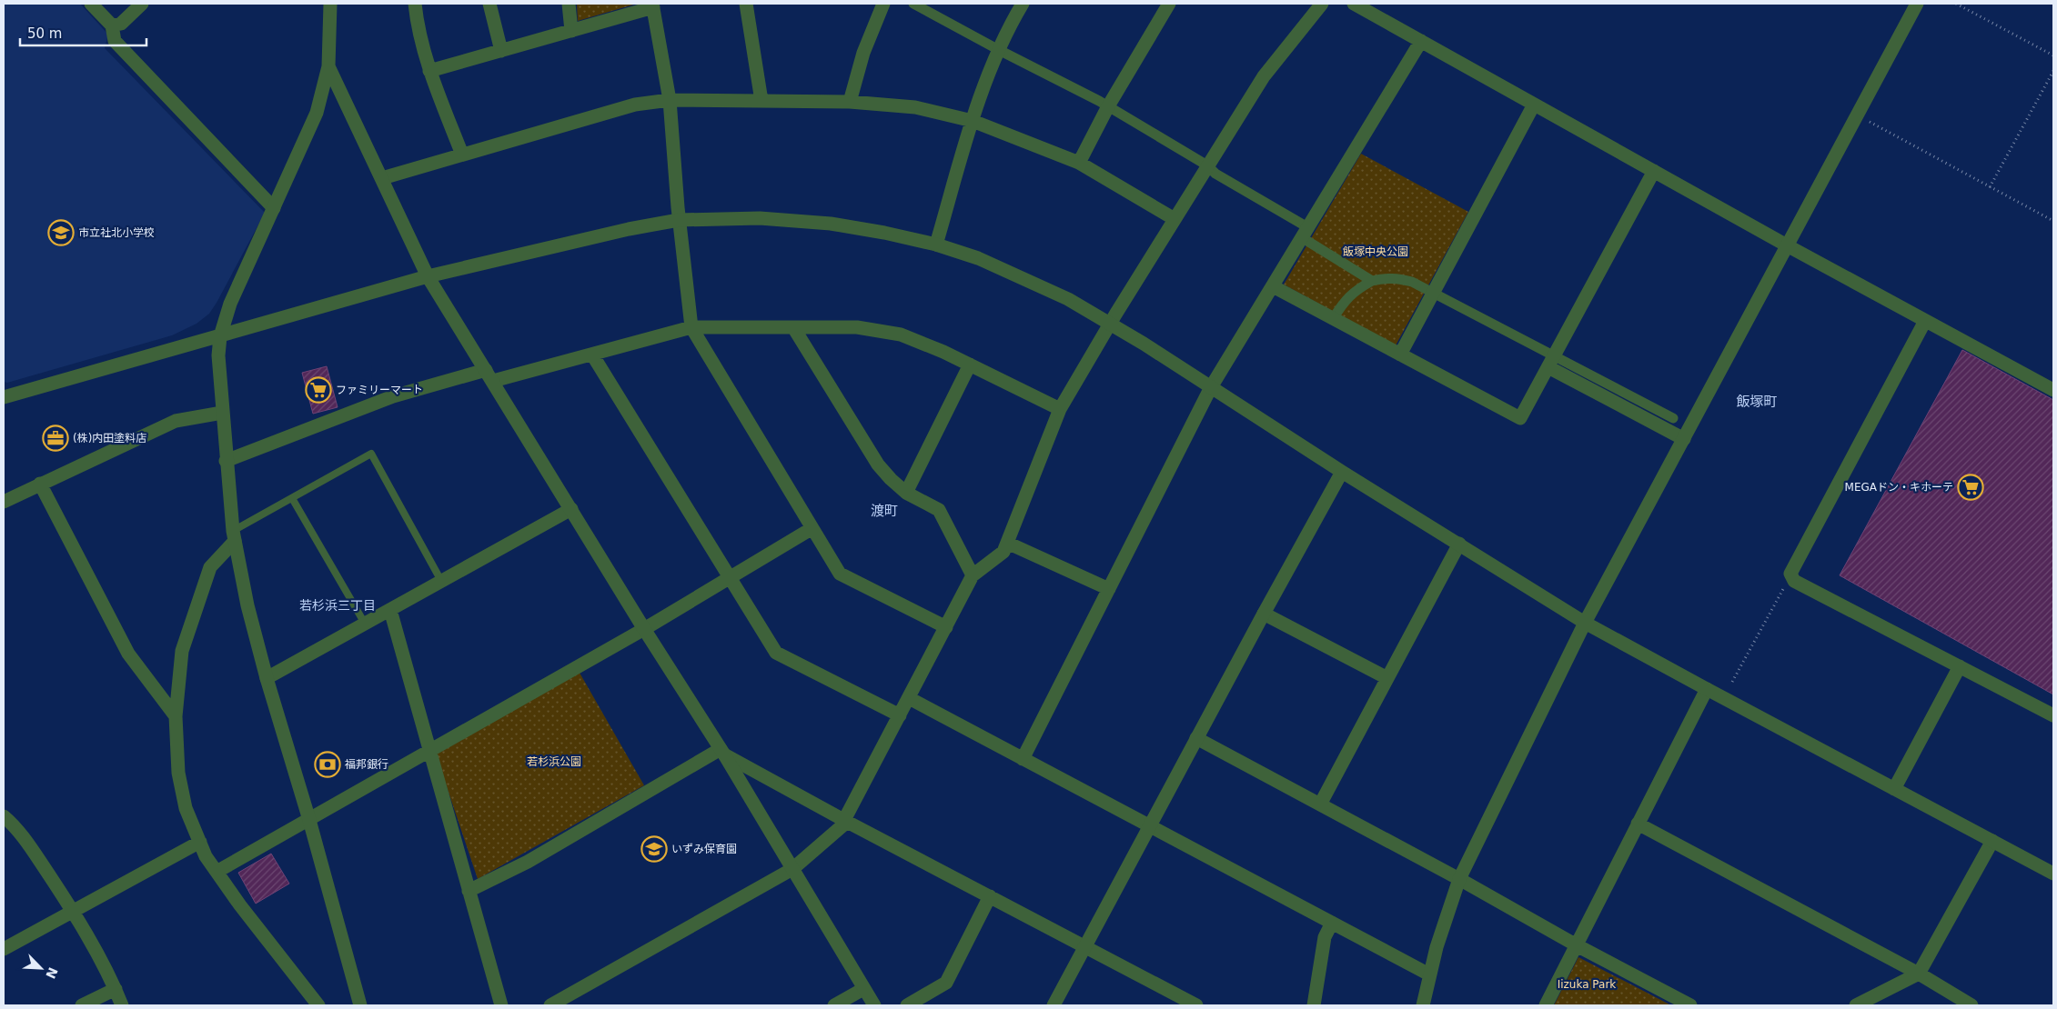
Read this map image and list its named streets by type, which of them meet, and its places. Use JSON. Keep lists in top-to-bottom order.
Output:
{
  "districts": ["飯塚町", "渡町", "若杉浜三丁目"],
  "parks": ["飯塚中央公園", "若杉浜公園", "Iizuka Park"],
  "places": {
    "school or university": ["市立社北小学校", "いずみ保育園"],
    "supermarket": ["ファミリーマート", "MEGAドン・キホーテ"],
    "office": ["(株)内田塗料店"],
    "bank": ["福邦銀行"]
  },
  "scale_bar": "50 m",
  "north": "bottom right"
}
